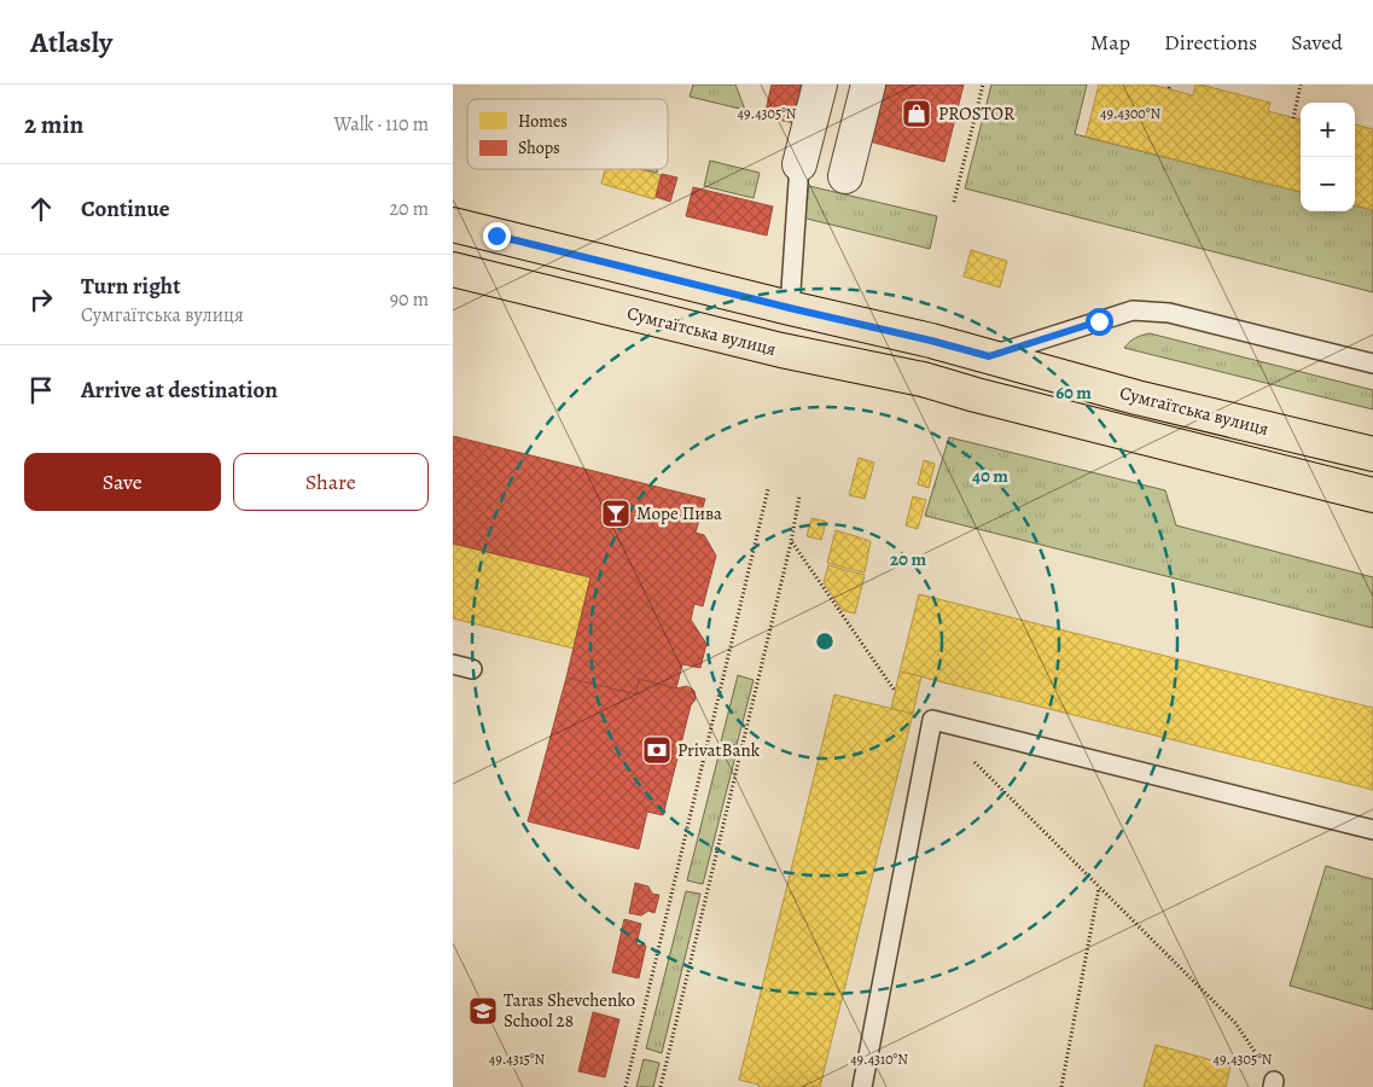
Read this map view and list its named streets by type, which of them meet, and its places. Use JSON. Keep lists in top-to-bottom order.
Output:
{
  "streets": {
    "main road": ["Сумгаїтська вулиця"]
  },
  "places": {
    "shop": ["PROSTOR"],
    "bar": ["Море Пива"],
    "bank": ["PrivatBank"],
    "school or university": ["Taras Shevchenko School 28"]
  },
  "legend": ["Homes", "Shops"],
  "page": {
    "header": "Atlasly",
    "nav": ["Map", "Directions", "Saved"],
    "heading": ["2 min", "Walk · 110 m"],
    "map_buttons": ["+", "−"],
    "list": [
      ["Continue", "20 m"],
      ["Turn right", "Сумгаїтська вулиця", "90 m"],
      "Arrive at destination"
    ],
    "buttons": ["Save", "Share"]
  },
  "coordinates": [
    "49.4305°N",
    "49.4300°N",
    "49.4315°N",
    "49.4310°N"
  ],
  "rings": ["60 m", "40 m", "20 m"]
}
